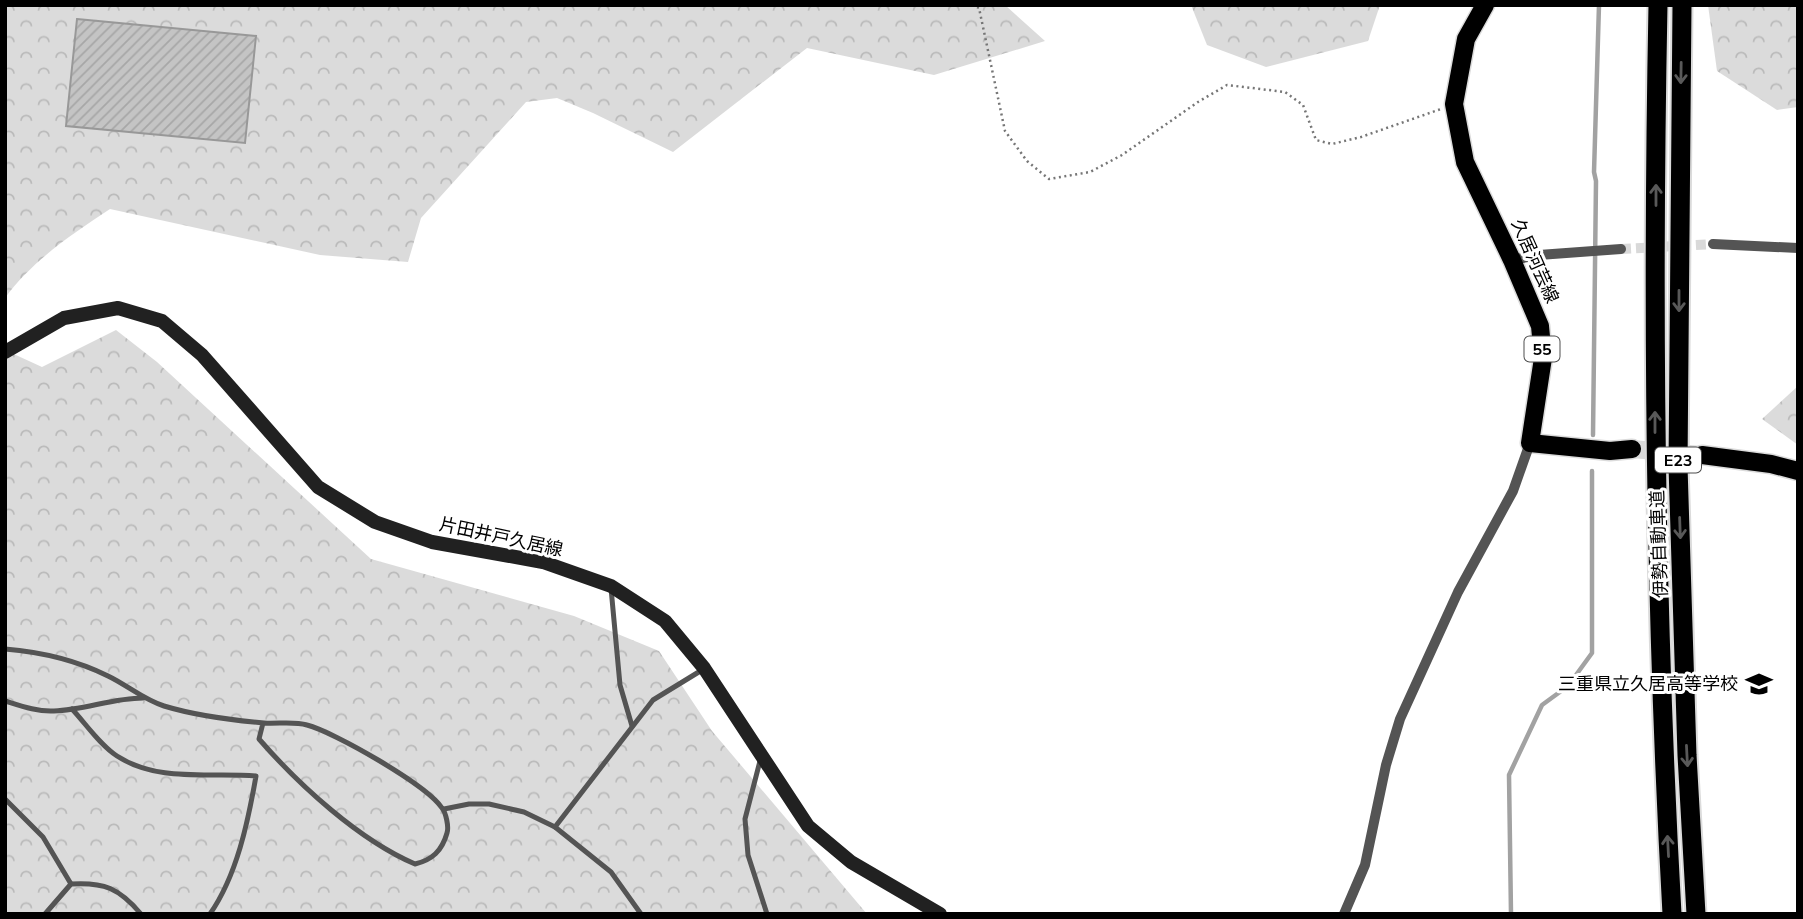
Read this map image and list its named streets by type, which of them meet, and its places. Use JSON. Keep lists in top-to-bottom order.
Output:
{
  "streets": {
    "highway": ["E23", "伊勢自動車道"],
    "main road": ["久居河芸線", "55", "片田井戸久居線"]
  },
  "places": {
    "school or university": ["三重県立久居高等学校"]
  }
}
